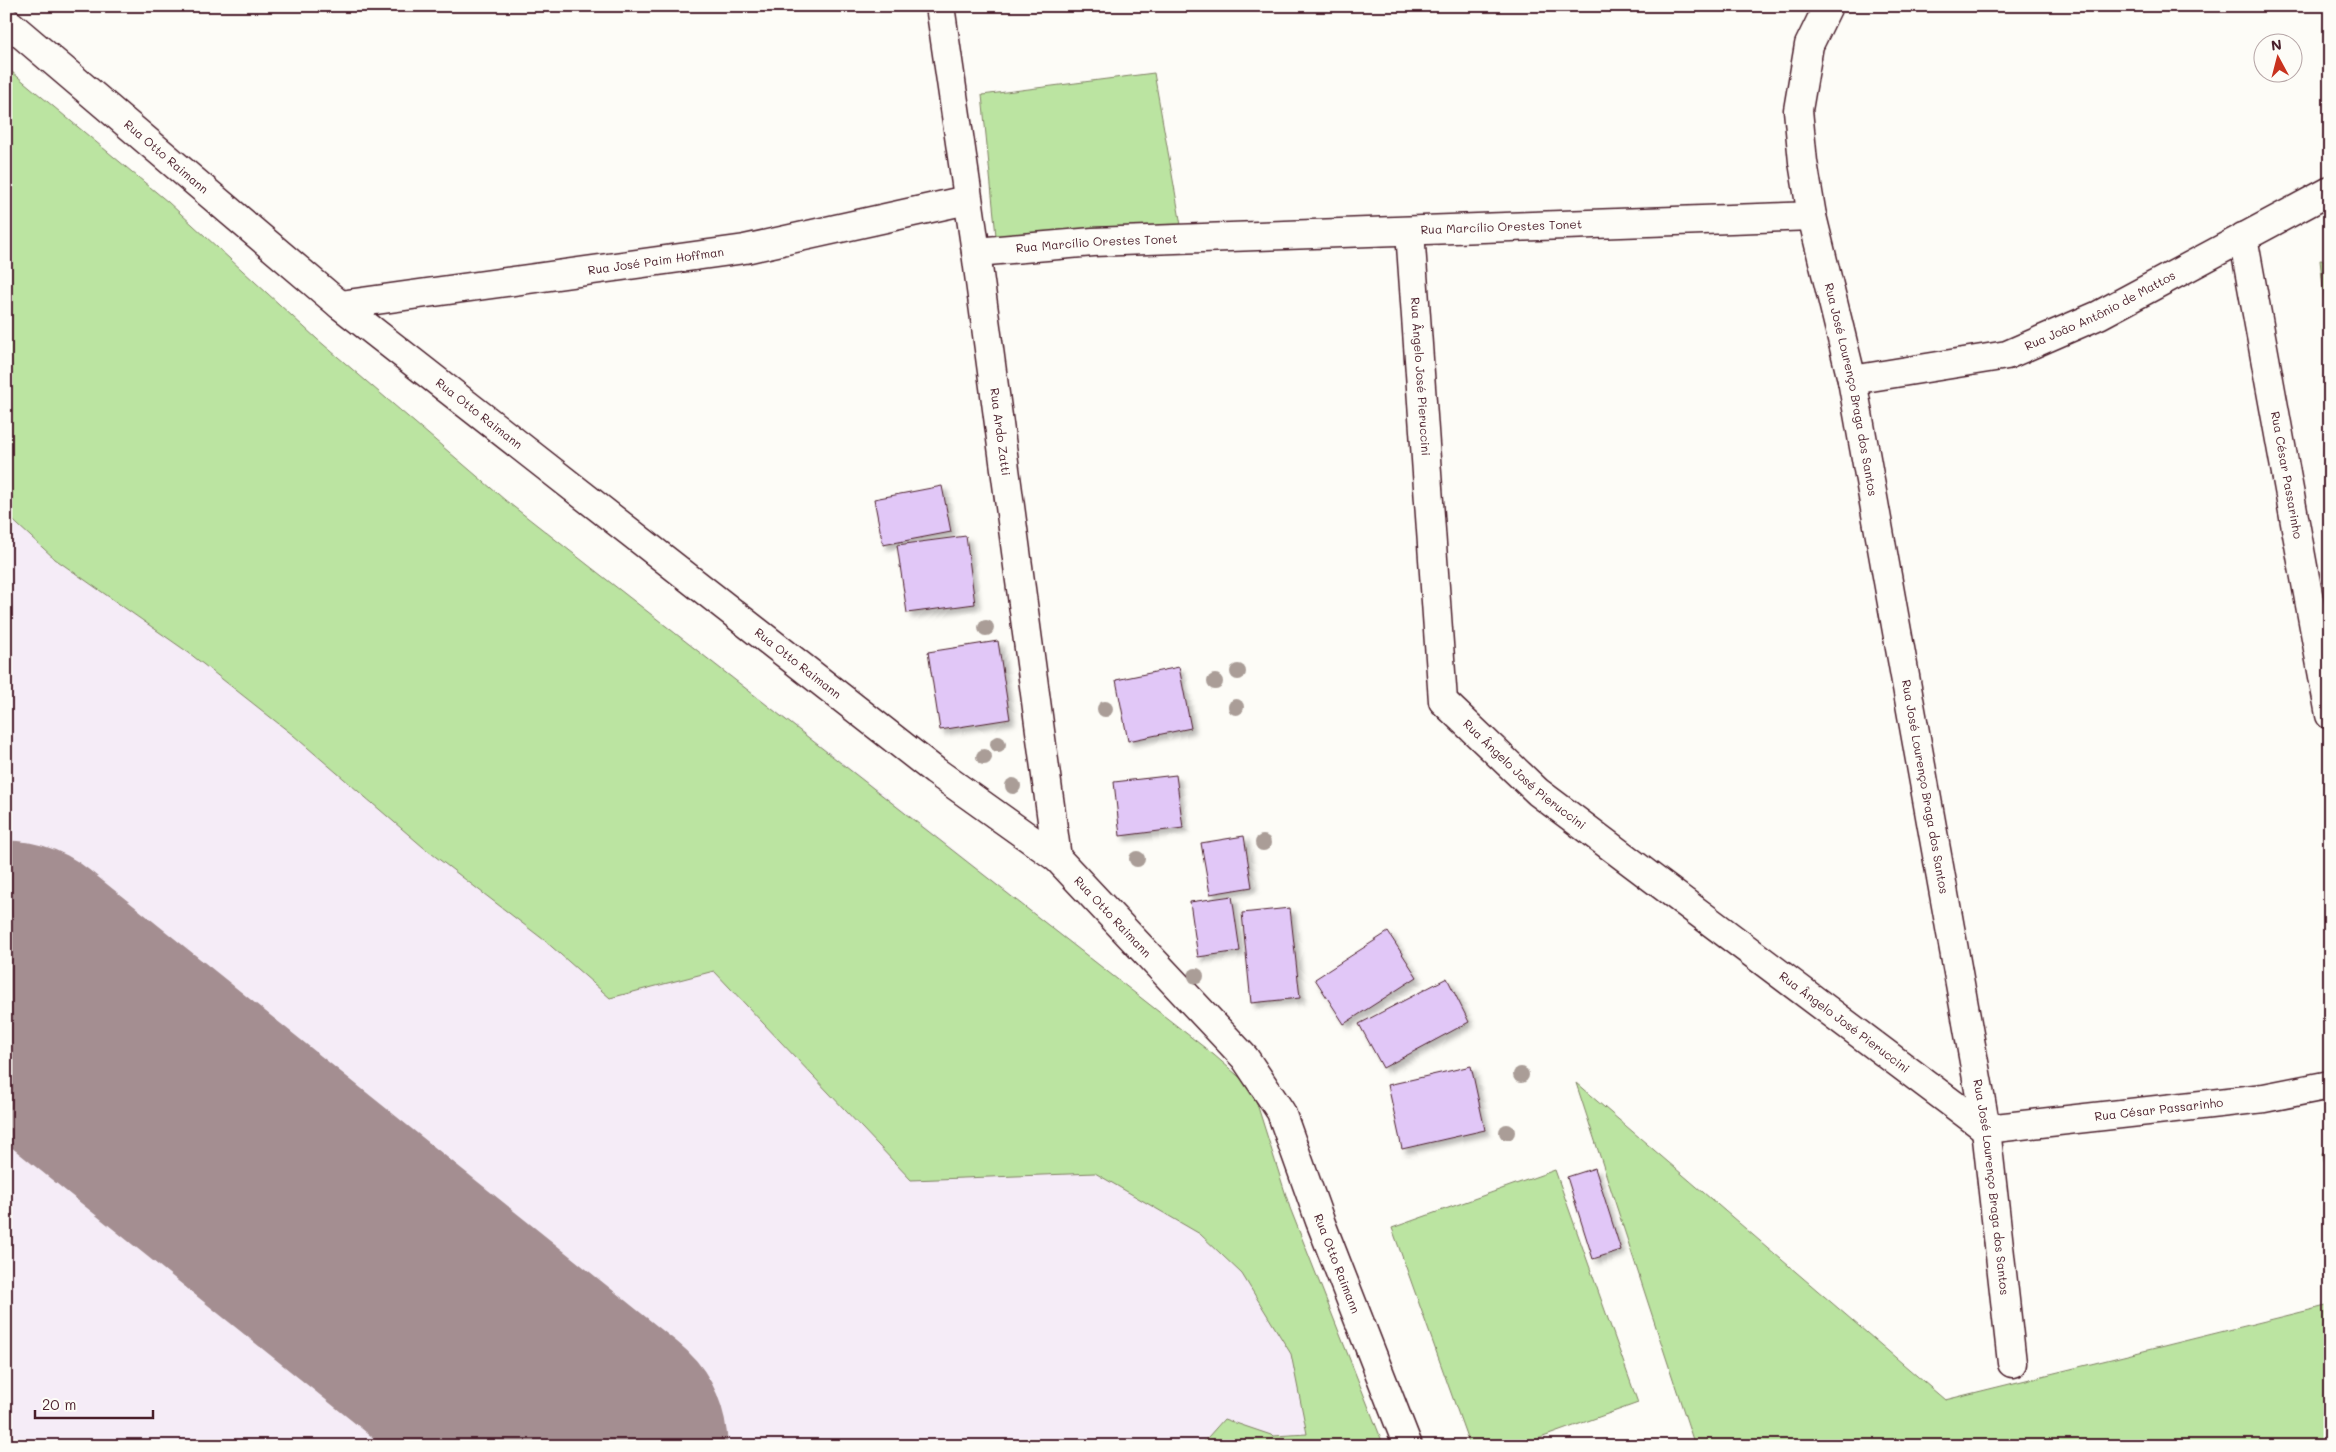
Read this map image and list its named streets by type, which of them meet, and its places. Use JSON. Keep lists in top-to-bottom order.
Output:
{
  "streets": {
    "street": [
      "Rua Otto Raimann",
      "Rua Marcílio Orestes Tonet",
      "Rua José Paim Hoffman",
      "Rua João Antônio de Mattos",
      "Rua Ângelo José Pieruccini",
      "Rua José Lourenço Braga dos Santos",
      "Rua Ardo Zatti",
      "Rua César Passarinho"
    ]
  },
  "crossings": [
    ["Rua Otto Raimann", "Rua José Paim Hoffman"],
    ["Rua Otto Raimann", "Rua Ardo Zatti"],
    ["Rua Marcílio Orestes Tonet", "Rua Ângelo José Pieruccini"],
    ["Rua Marcílio Orestes Tonet", "Rua José Lourenço Braga dos Santos"],
    ["Rua Marcílio Orestes Tonet", "Rua Ardo Zatti"],
    ["Rua José Paim Hoffman", "Rua Ardo Zatti"],
    ["Rua João Antônio de Mattos", "Rua José Lourenço Braga dos Santos"],
    ["Rua João Antônio de Mattos", "Rua César Passarinho"],
    ["Rua Ângelo José Pieruccini", "Rua José Lourenço Braga dos Santos"],
    ["Rua Ângelo José Pieruccini", "Rua César Passarinho"],
    ["Rua José Lourenço Braga dos Santos", "Rua César Passarinho"]
  ],
  "scale_bar": "20 m",
  "north": "top"
}
